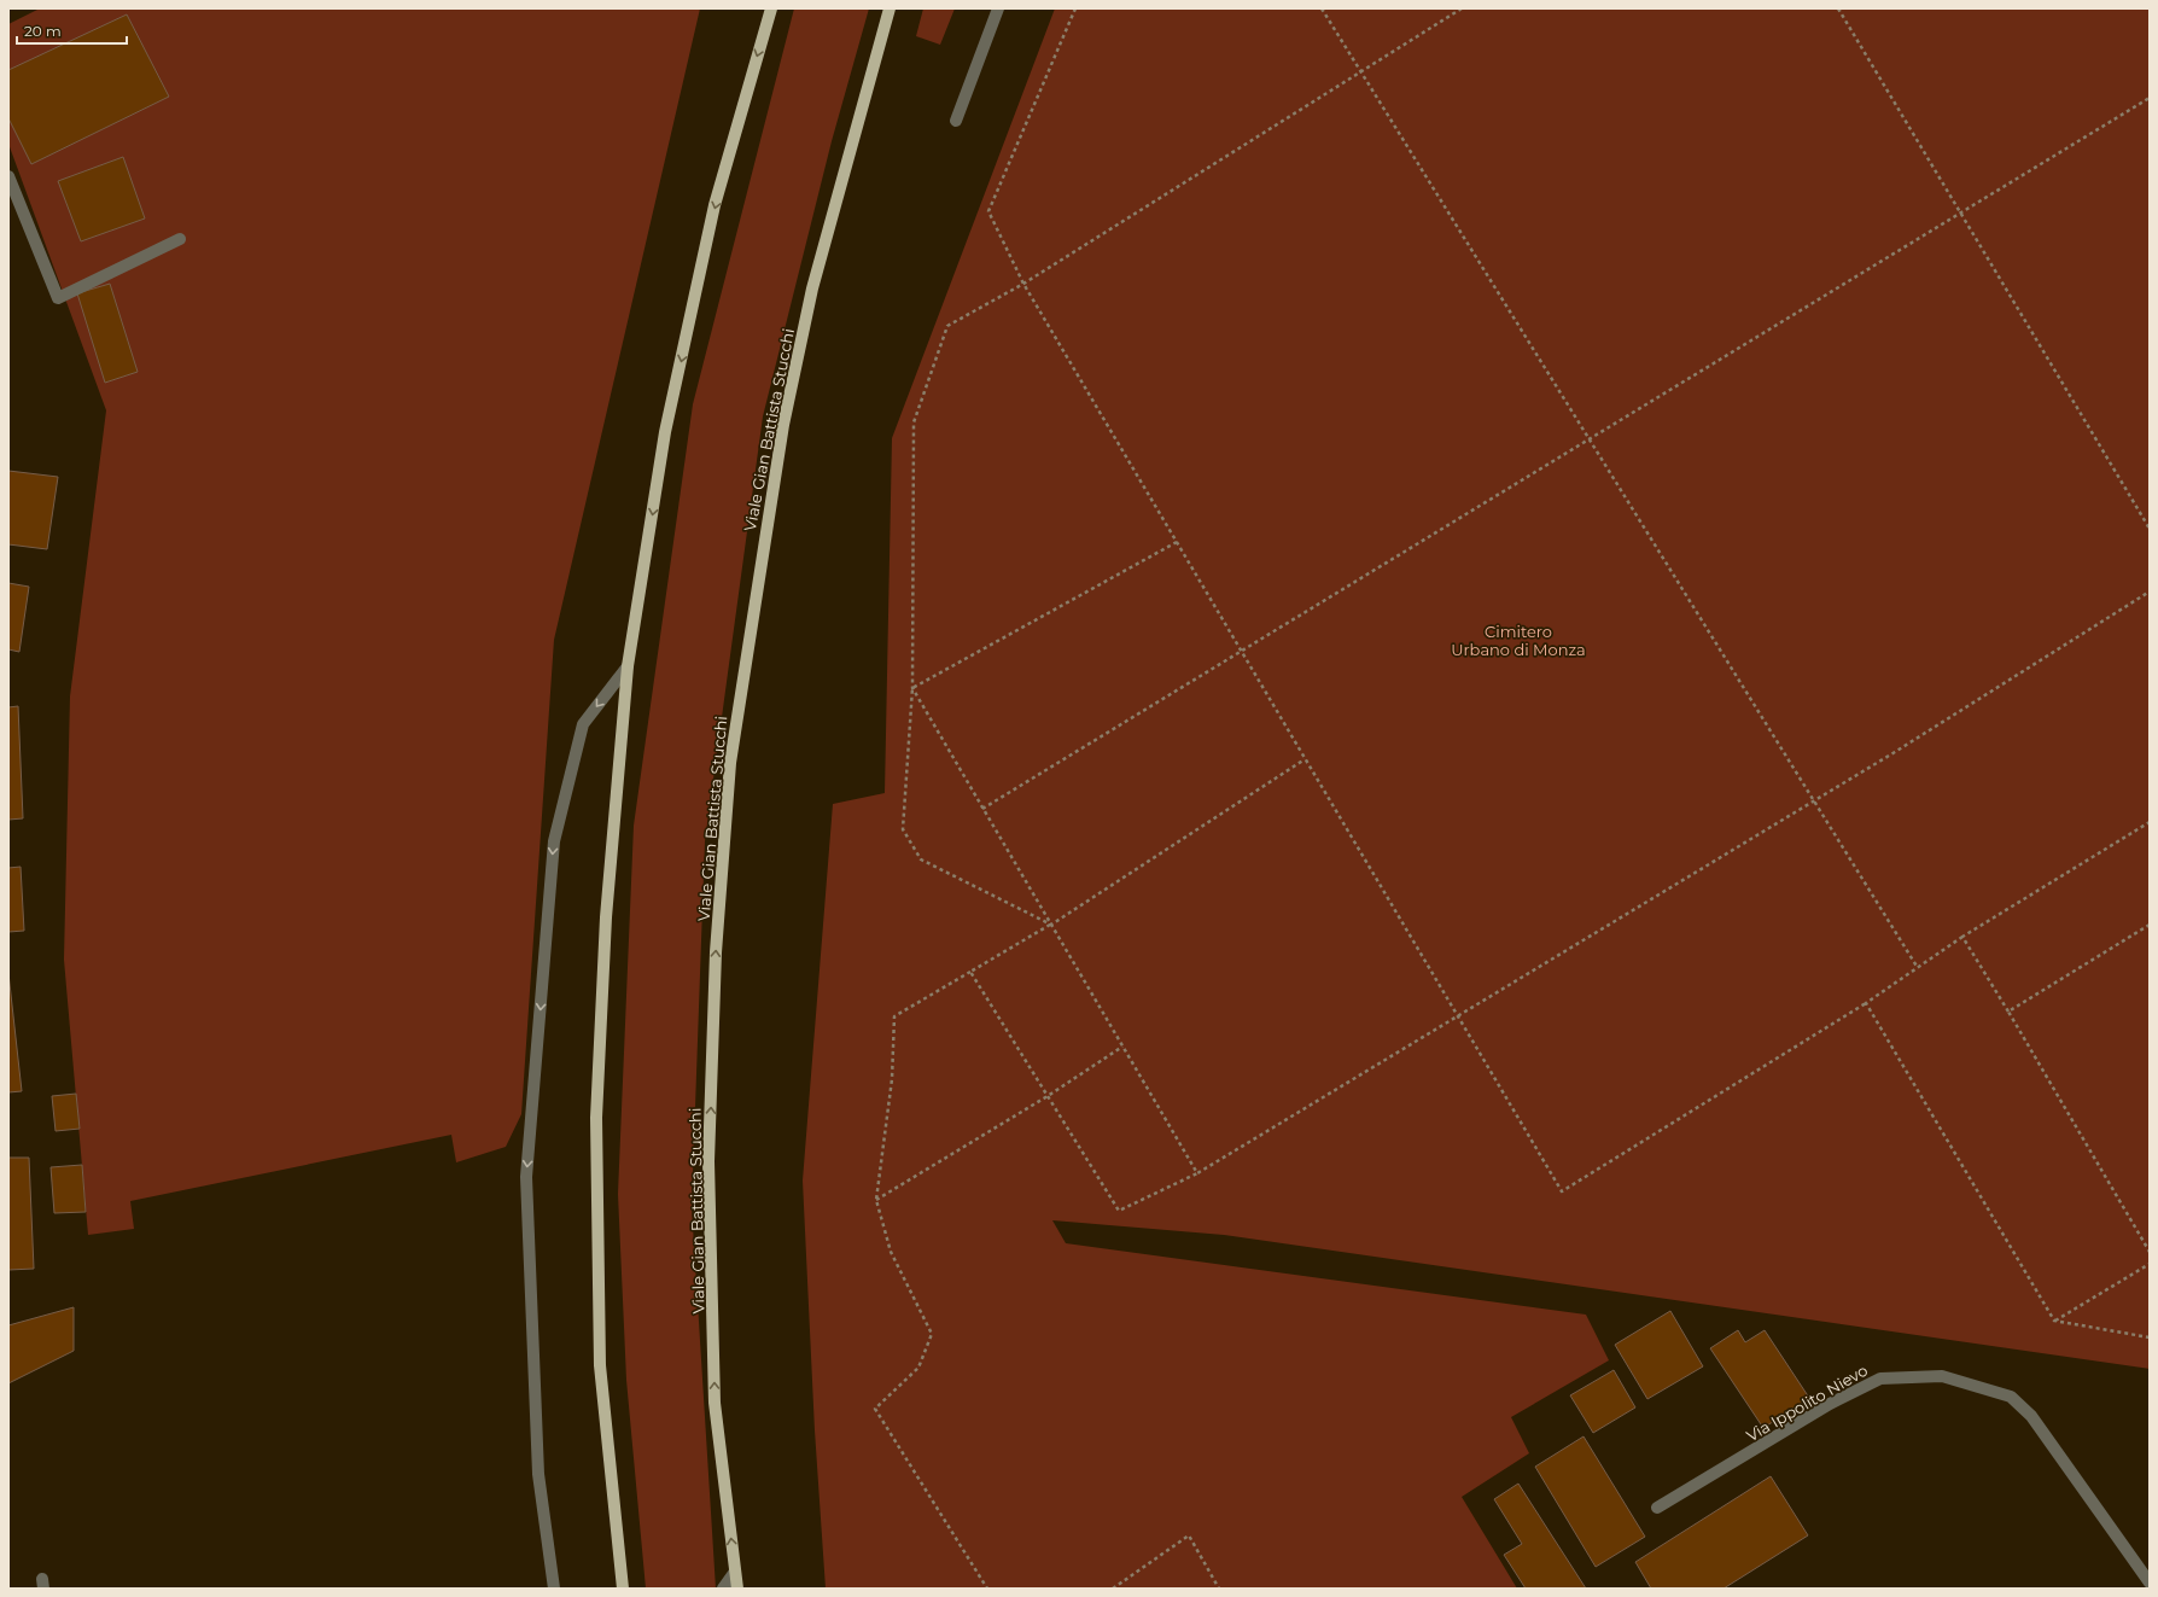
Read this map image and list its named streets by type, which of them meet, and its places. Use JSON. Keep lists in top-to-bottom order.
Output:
{
  "streets": {
    "main road": ["Viale Gian Battista Stucchi"],
    "street": ["Via Ippolito Nievo"]
  },
  "one_way": ["Viale Gian Battista Stucchi"],
  "parks": ["Cimitero Urbano di Monza"],
  "scale_bar": "20 m"
}
